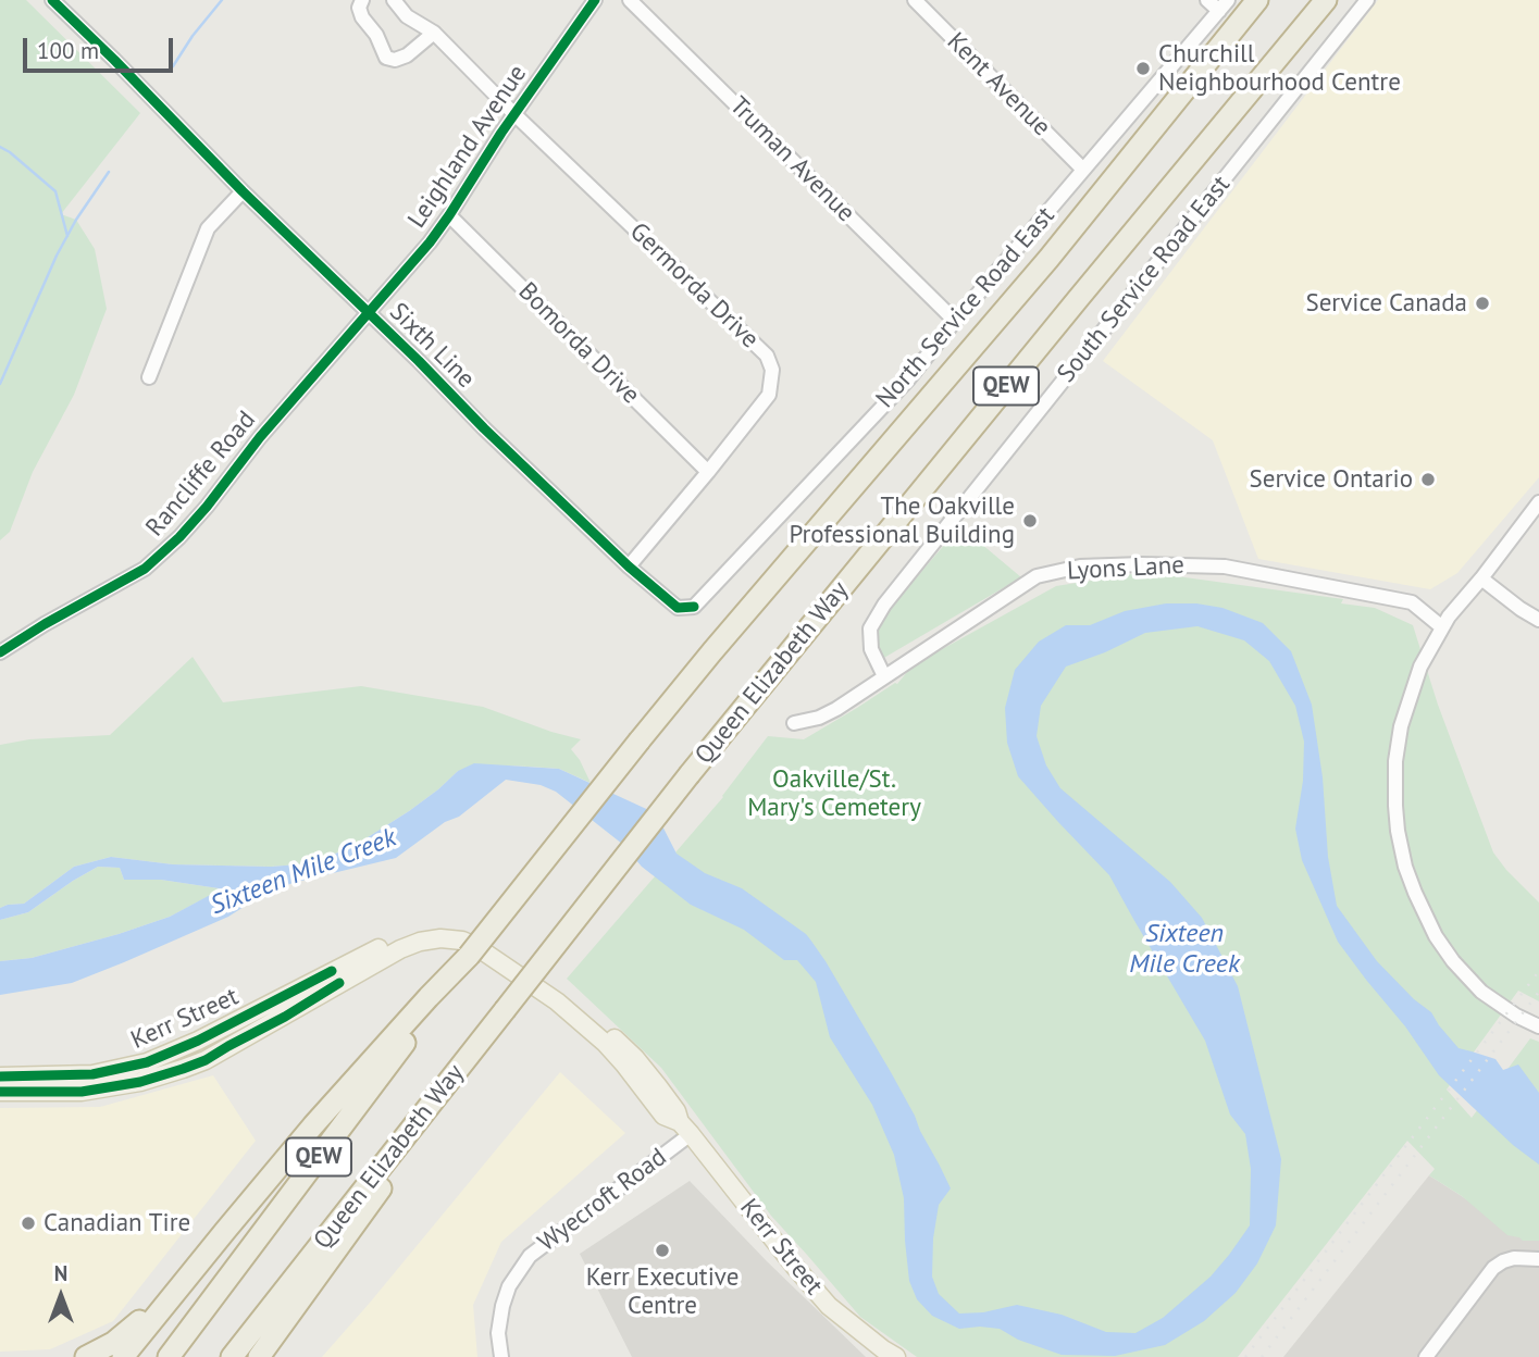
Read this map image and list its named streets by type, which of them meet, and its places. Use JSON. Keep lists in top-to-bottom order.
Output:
{
  "streets": {
    "highway": ["QEW", "Queen Elizabeth Way"],
    "main road": ["Kerr Street"],
    "street": [
      "Kent Avenue",
      "Leighland Avenue",
      "Truman Avenue",
      "South Service Road East",
      "Germorda Drive",
      "North Service Road East",
      "Bomorda Drive",
      "Sixth Line",
      "Rancliffe Road",
      "Lyons Lane",
      "Wyecroft Road"
    ]
  },
  "crossings": [
    ["Kent Avenue", "North Service Road East"],
    ["Leighland Avenue", "Germorda Drive"],
    ["Leighland Avenue", "Bomorda Drive"],
    ["Leighland Avenue", "Sixth Line"],
    ["Leighland Avenue", "Rancliffe Road"],
    ["Truman Avenue", "North Service Road East"],
    ["South Service Road East", "Lyons Lane"],
    ["Germorda Drive", "Bomorda Drive"],
    ["Germorda Drive", "Sixth Line"],
    ["North Service Road East", "Sixth Line"],
    ["Sixth Line", "Rancliffe Road"],
    ["Kerr Street", "Wyecroft Road"]
  ],
  "water": ["Sixteen Mile Creek"],
  "parks": ["Oakville/St. Mary's Cemetery"],
  "places": [
    "Churchill Neighbourhood Centre",
    "Service Canada",
    "Service Ontario",
    "The Oakville Professional Building",
    "Canadian Tire",
    "Kerr Executive Centre"
  ],
  "scale_bar": "100 m",
  "north": "top"
}
